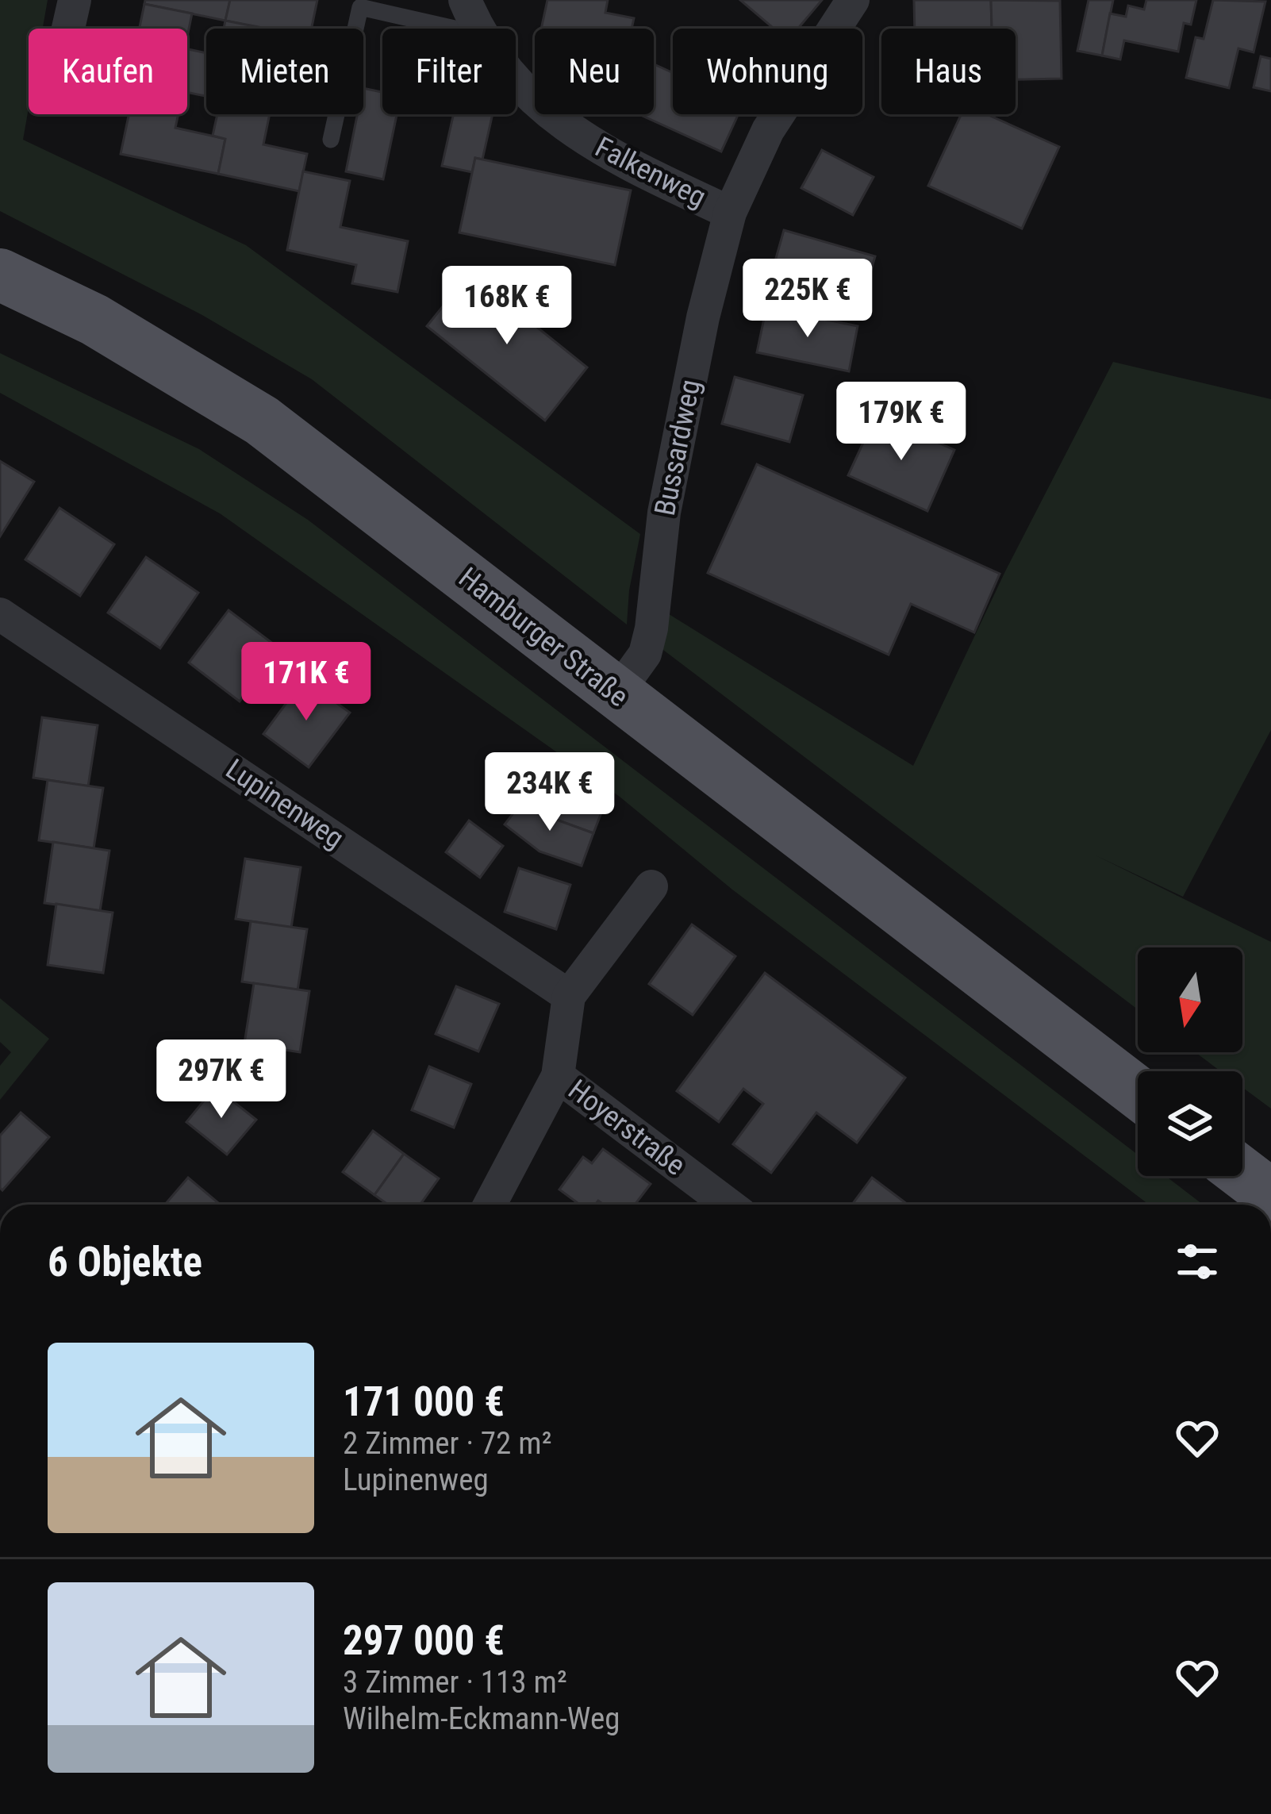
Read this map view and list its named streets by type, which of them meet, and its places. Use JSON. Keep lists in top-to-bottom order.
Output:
{
  "streets": {
    "main road": ["Hamburger Straße"],
    "street": [
      "Falkenweg",
      "Bussardweg",
      "Lupinenweg",
      "Hoyerstraße"
    ]
  },
  "crossings": [
    ["Falkenweg", "Bussardweg"],
    ["Bussardweg", "Hamburger Straße"]
  ],
  "north": "bottom",
  "page": {
    "chip": [
      "Kaufen",
      "Mieten",
      "Filter",
      "Neu",
      "Wohnung",
      "Haus"
    ],
    "price": [
      "225K €",
      "168K €",
      "179K €",
      "171K €",
      "234K €",
      "297K €"
    ],
    "heading": "6 Objekte",
    "list": [
      {
        "name": "171 000 €",
        "note": "2 Zimmer · 72 m² · Lupinenweg"
      },
      {
        "name": "297 000 €",
        "note": "3 Zimmer · 113 m² · Wilhelm-Eckmann-Weg"
      }
    ]
  }
}
